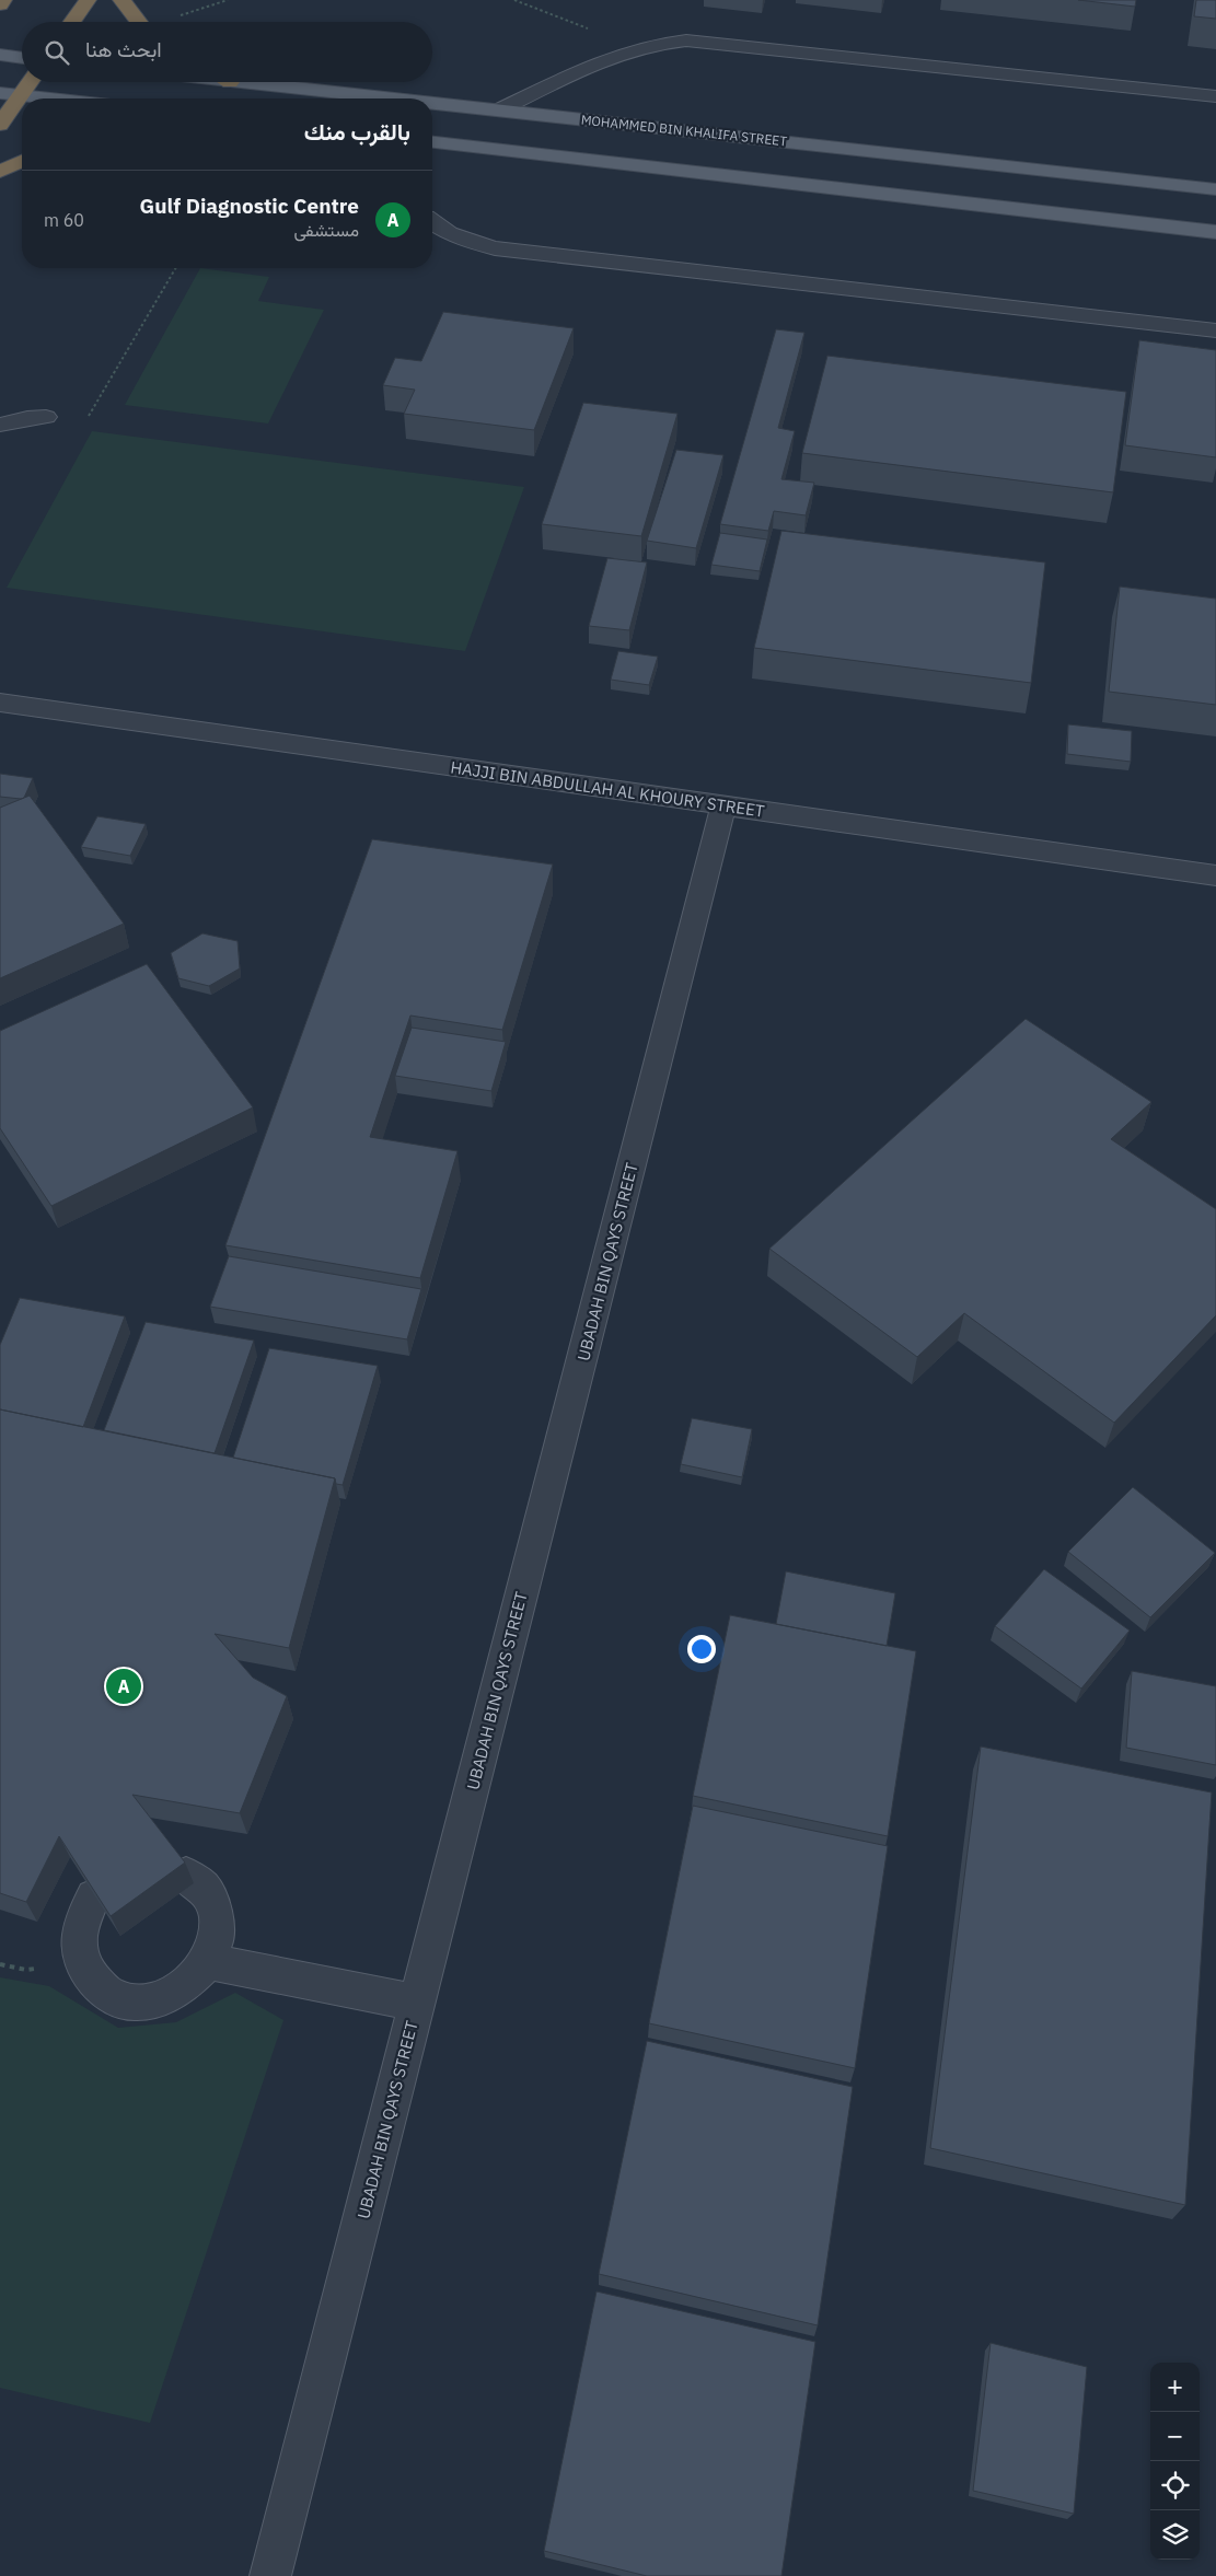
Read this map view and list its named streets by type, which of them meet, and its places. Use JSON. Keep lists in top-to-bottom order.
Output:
{
  "streets": {
    "main road": ["MOHAMMED BIN KHALIFA STREET"],
    "street": ["HAJJI BIN ABDULLAH AL KHOURY STREET", "UBADAH BIN QAYS STREET"]
  },
  "crossings": [
    ["HAJJI BIN ABDULLAH AL KHOURY STREET", "UBADAH BIN QAYS STREET"]
  ],
  "page": {
    "search": "ابحث هنا",
    "heading": "بالقرب منك",
    "list": [
      {
        "mark": "A",
        "name": "Gulf Diagnostic Centre",
        "note": "مستشفى",
        "value": "60 m"
      }
    ],
    "pins": "A",
    "map_buttons": ["+", "−"]
  }
}
